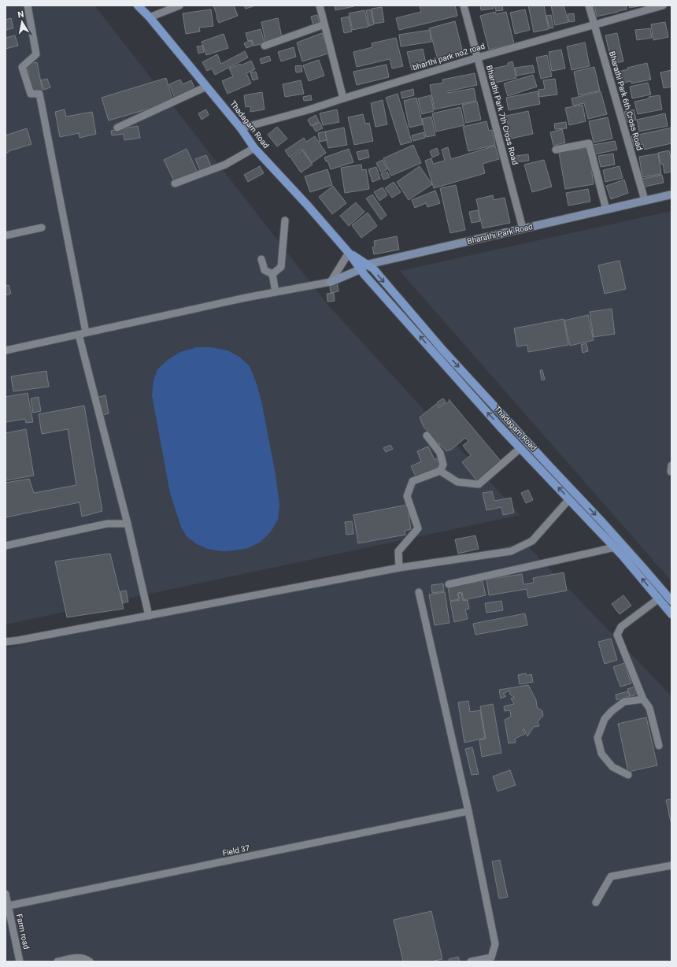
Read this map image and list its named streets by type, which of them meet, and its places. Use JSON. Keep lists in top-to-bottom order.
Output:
{
  "streets": {
    "main road": ["Thadagam Road", "Bharathi Park Road"],
    "street": [
      "bharthi park no2 road",
      "Bharathi Park 6th Cross Road",
      "Bharathi Park 7th Cross Road",
      "Field 37",
      "Farm road"
    ]
  },
  "crossings": [
    ["bharthi park no2 road", "Bharathi Park 6th Cross Road"],
    ["bharthi park no2 road", "Bharathi Park 7th Cross Road"],
    ["bharthi park no2 road", "Thadagam Road"],
    ["Bharathi Park 6th Cross Road", "Bharathi Park Road"],
    ["Bharathi Park 7th Cross Road", "Bharathi Park Road"],
    ["Thadagam Road", "Bharathi Park Road"],
    ["Field 37", "Farm road"]
  ],
  "north": "top"
}
